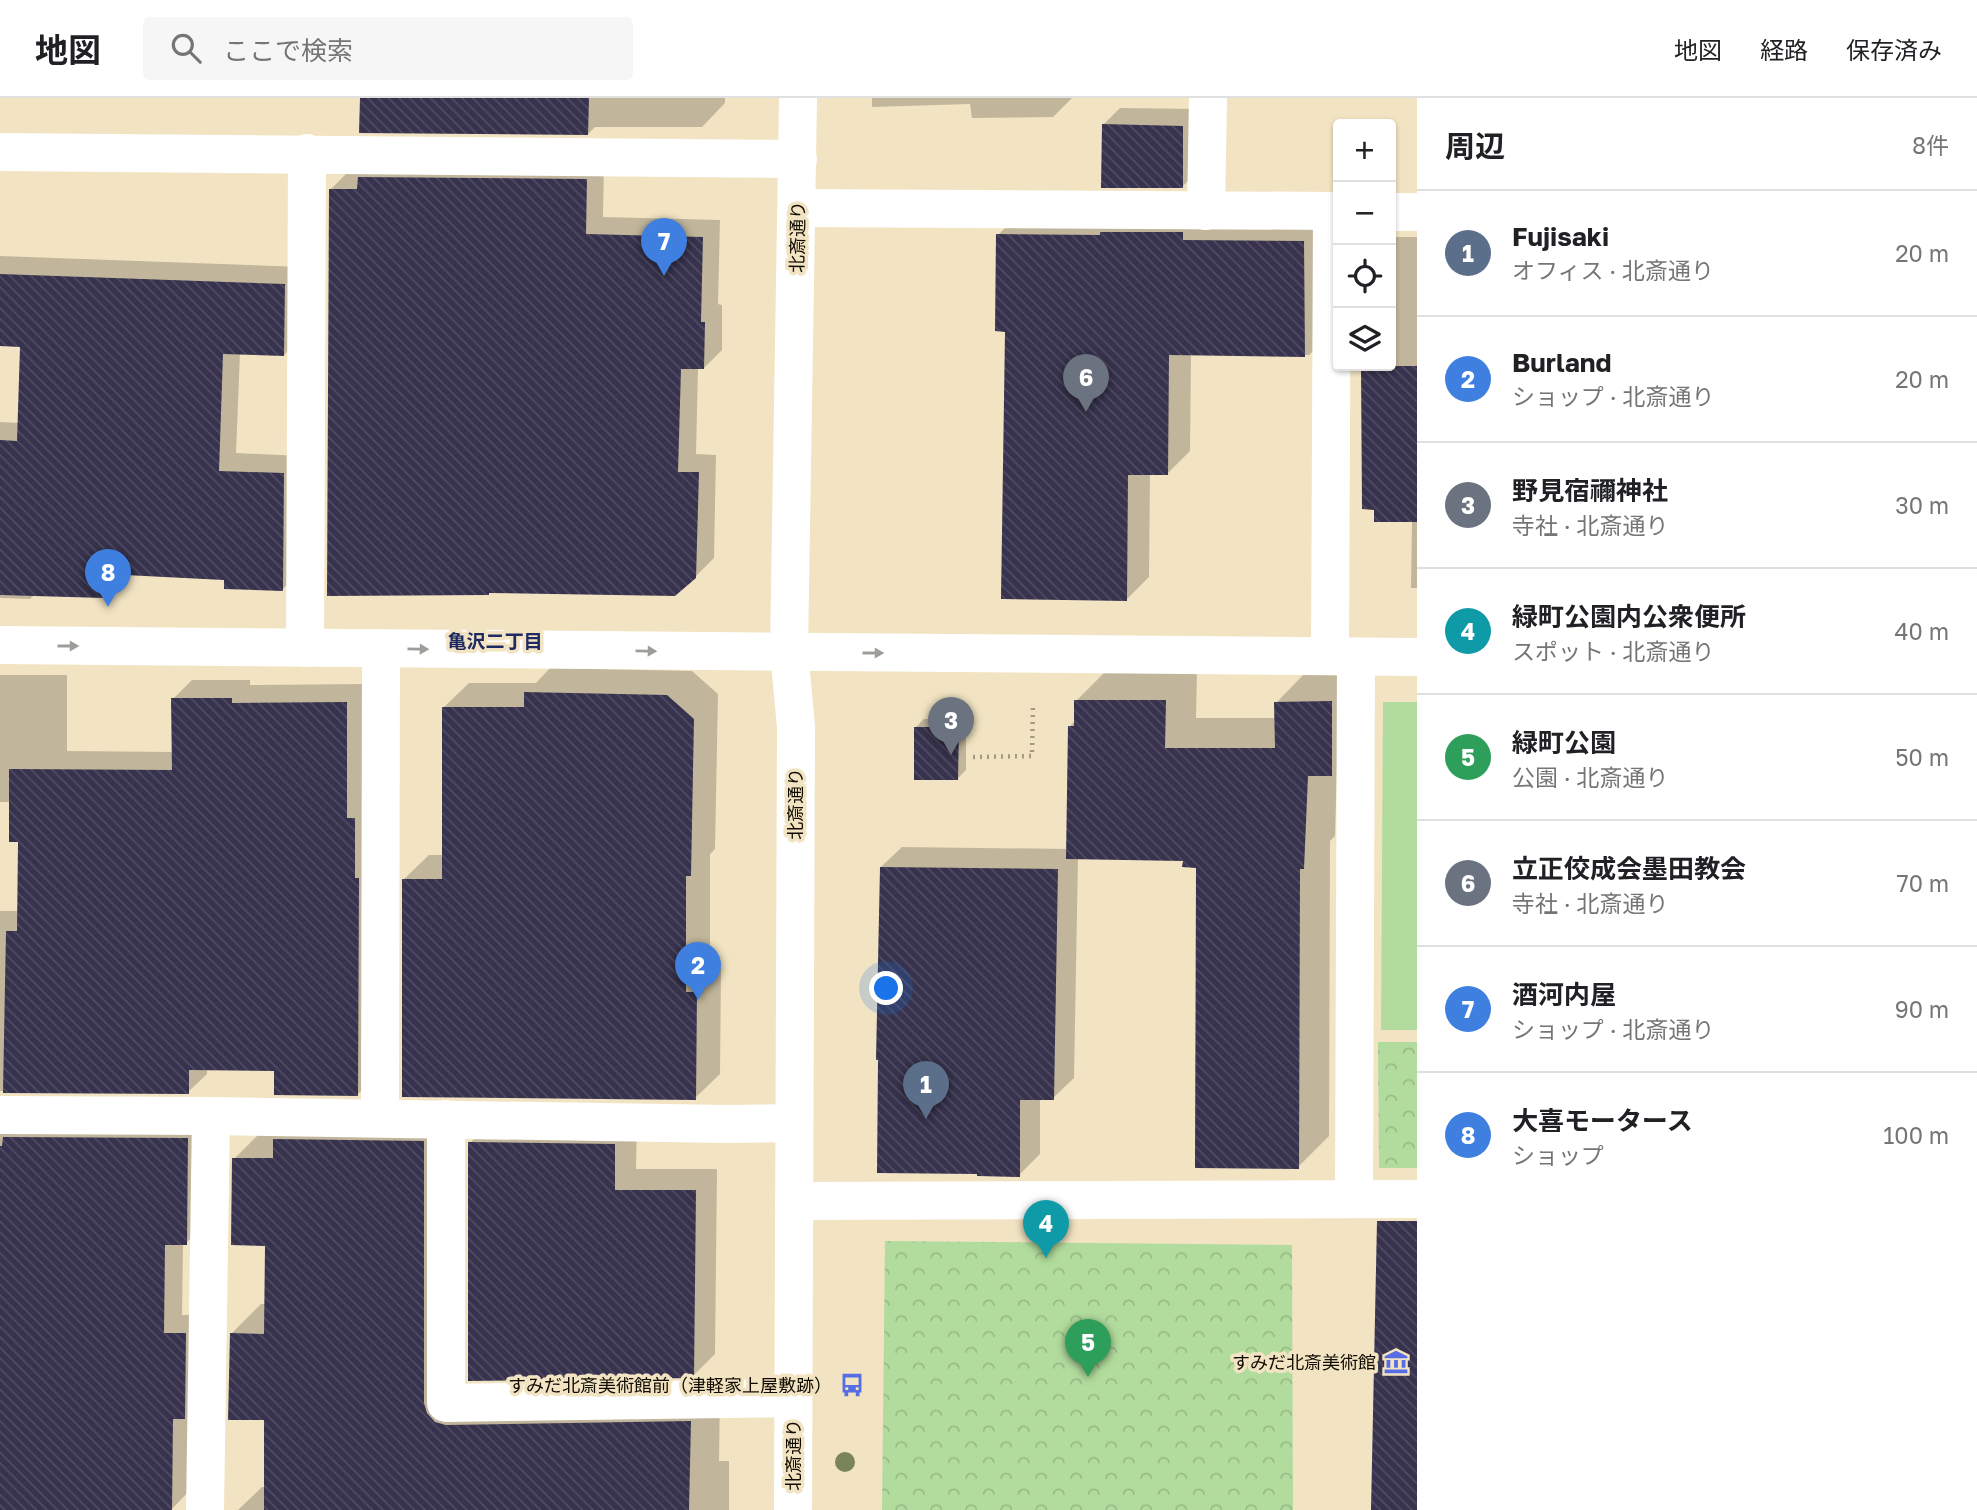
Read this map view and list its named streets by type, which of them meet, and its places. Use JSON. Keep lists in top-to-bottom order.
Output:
{
  "streets": {
    "street": ["北斎通り"]
  },
  "districts": ["亀沢二丁目"],
  "places": {
    "museum": ["すみだ北斎美術館"],
    "bus stop": ["すみだ北斎美術館前（津軽家上屋敷跡）"]
  },
  "page": {
    "header": "地図",
    "search": "ここで検索",
    "nav": ["地図", "経路", "保存済み"],
    "heading": ["周辺", "8件"],
    "map_buttons": ["+", "−"],
    "list": [
      {
        "mark": "1",
        "name": "Fujisaki",
        "note": "オフィス · 北斎通り",
        "value": "20 m"
      },
      {
        "mark": "2",
        "name": "Burland",
        "note": "ショップ · 北斎通り",
        "value": "20 m"
      },
      {
        "mark": "3",
        "name": "野見宿禰神社",
        "note": "寺社 · 北斎通り",
        "value": "30 m"
      },
      {
        "mark": "4",
        "name": "緑町公園内公衆便所",
        "note": "スポット · 北斎通り",
        "value": "40 m"
      },
      {
        "mark": "5",
        "name": "緑町公園",
        "note": "公園 · 北斎通り",
        "value": "50 m"
      },
      {
        "mark": "6",
        "name": "立正佼成会墨田教会",
        "note": "寺社 · 北斎通り",
        "value": "70 m"
      },
      {
        "mark": "7",
        "name": "酒河内屋",
        "note": "ショップ · 北斎通り",
        "value": "90 m"
      },
      {
        "mark": "8",
        "name": "大喜モータース",
        "note": "ショップ",
        "value": "100 m"
      }
    ],
    "pins": [
      "7",
      "6",
      "8",
      "3",
      "2",
      "1",
      "4",
      "5"
    ]
  }
}
